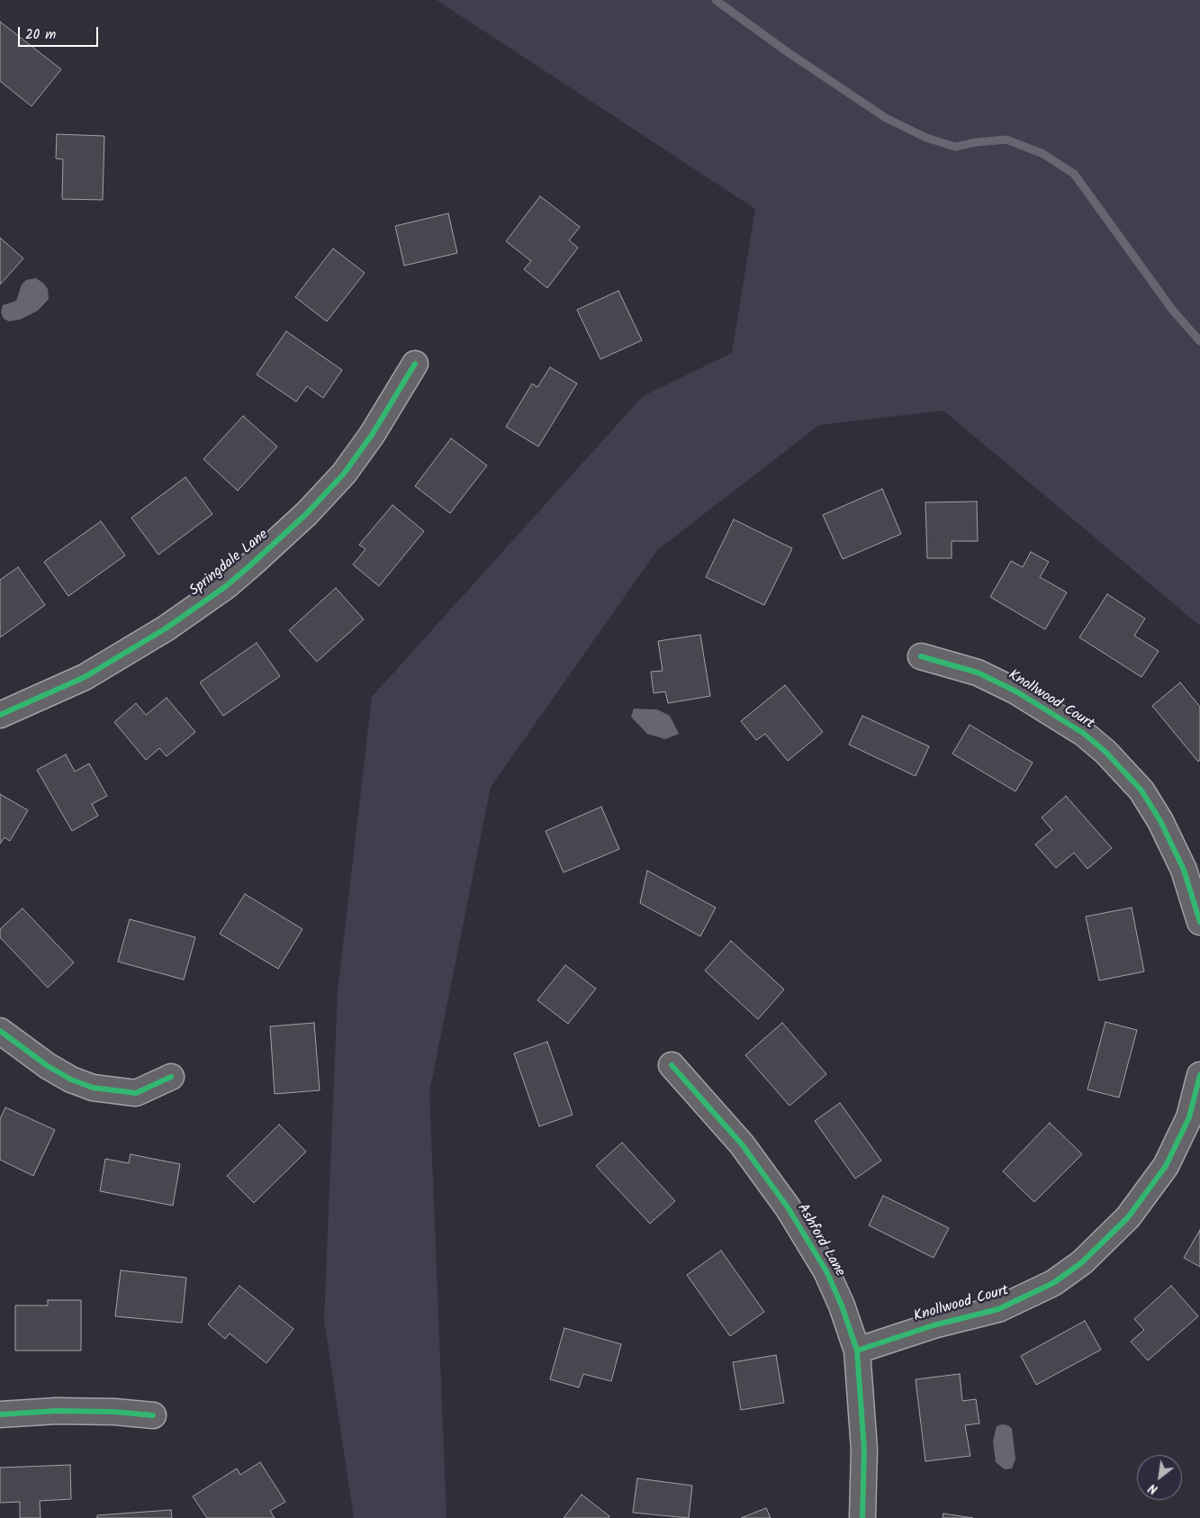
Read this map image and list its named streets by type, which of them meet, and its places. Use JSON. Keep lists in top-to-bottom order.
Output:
{
  "streets": {
    "street": ["Springdale Lane", "Knollwood Court", "Ashford Lane"]
  },
  "crossings": [
    ["Knollwood Court", "Ashford Lane"]
  ],
  "scale_bar": "20 m",
  "north": "bottom left"
}
